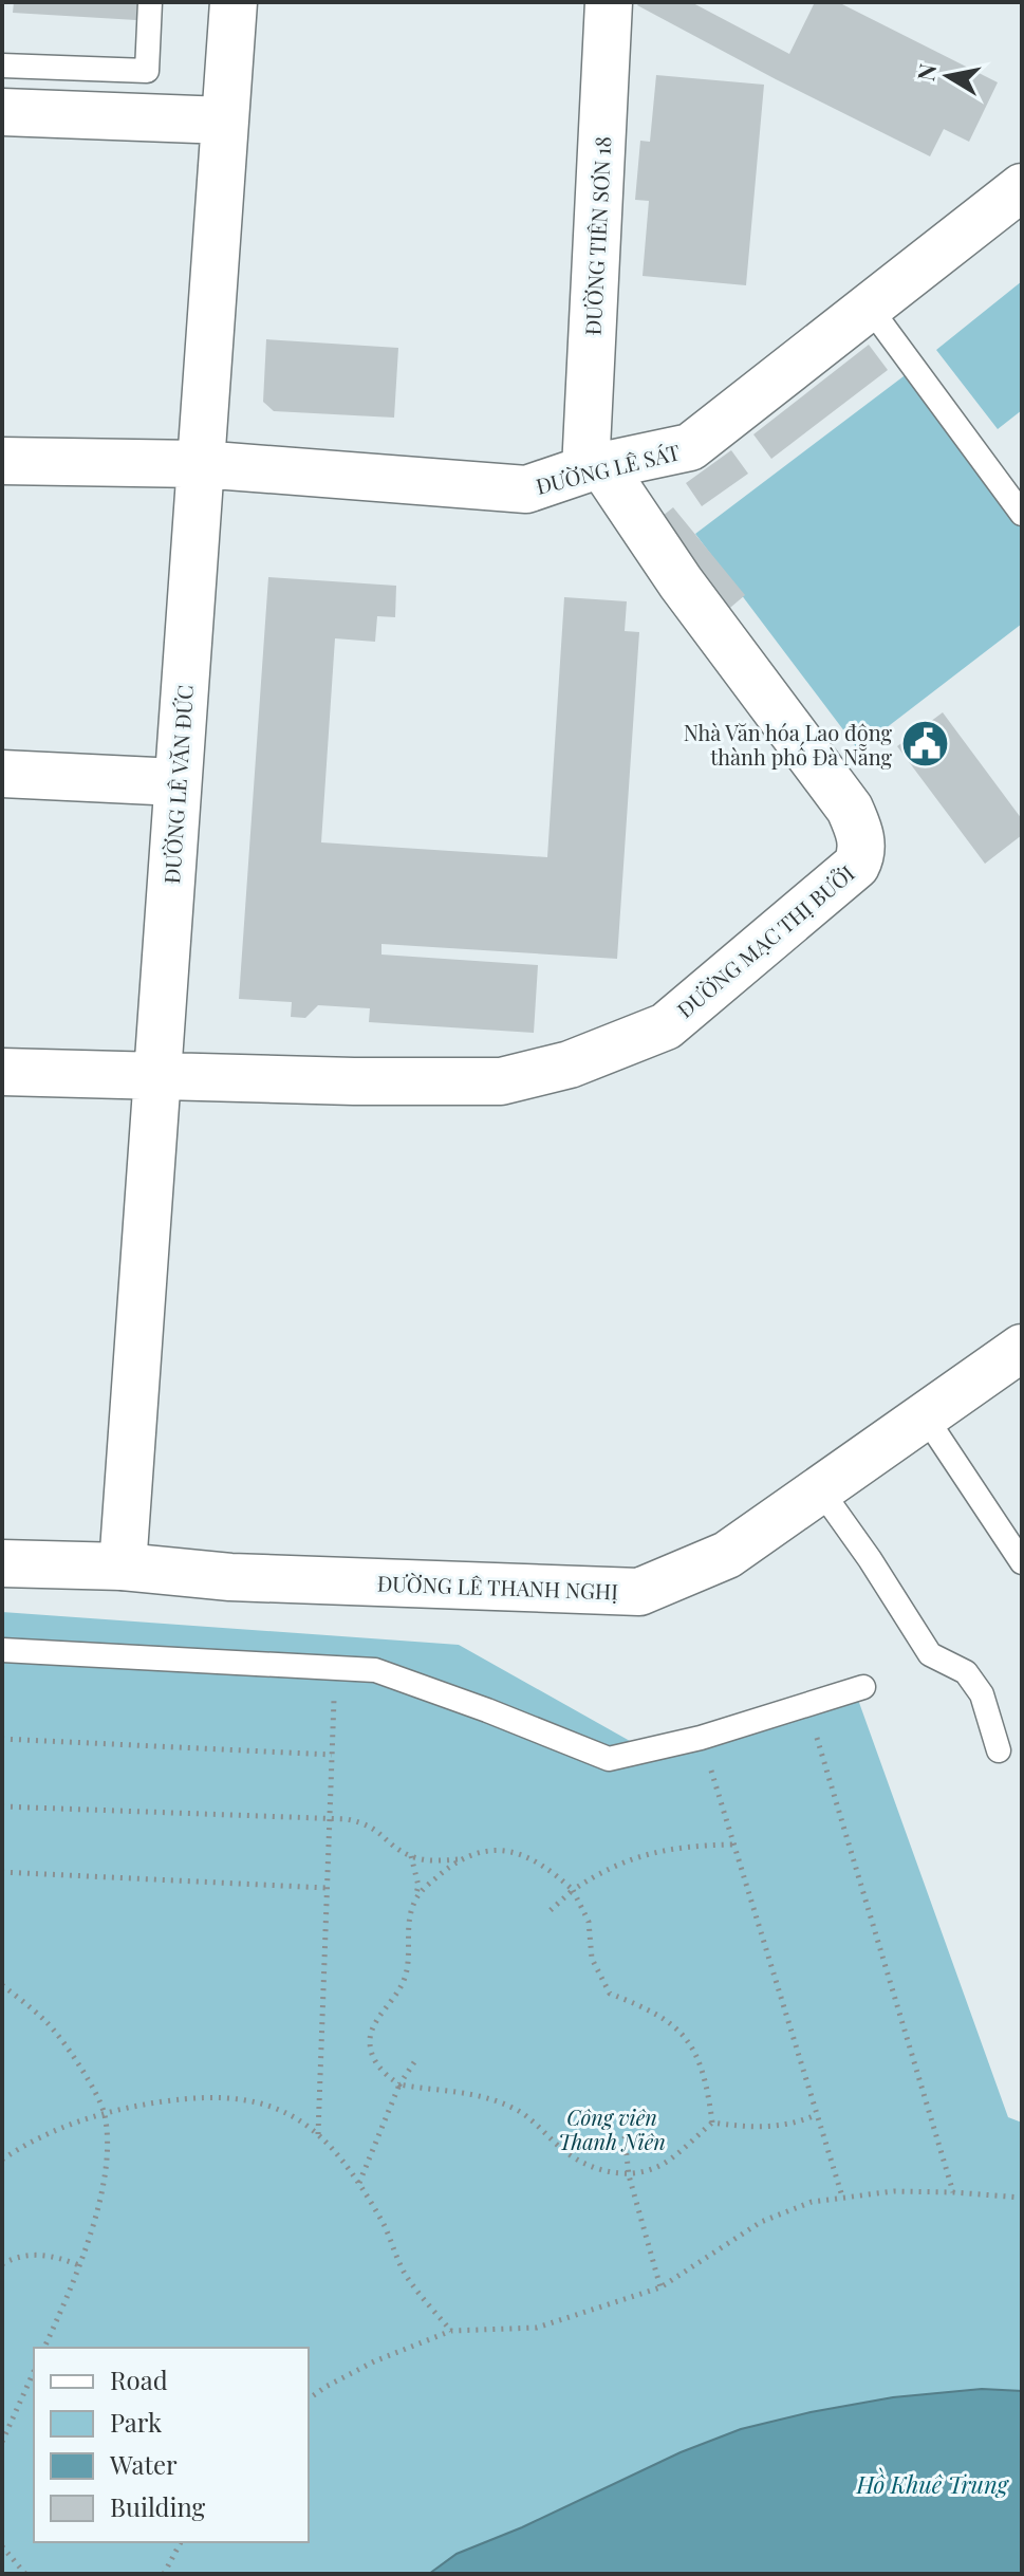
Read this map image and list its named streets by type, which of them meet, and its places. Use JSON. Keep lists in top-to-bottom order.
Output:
{
  "streets": {
    "street": [
      "ĐƯỜNG TIÊN SƠN 18",
      "ĐƯỜNG LÊ SÁT",
      "ĐƯỜNG LÊ VĂN ĐỨC",
      "ĐƯỜNG MẠC THỊ BƯỞI",
      "ĐƯỜNG LÊ THANH NGHỊ"
    ]
  },
  "crossings": [
    ["ĐƯỜNG TIÊN SƠN 18", "ĐƯỜNG LÊ SÁT"],
    ["ĐƯỜNG TIÊN SƠN 18", "ĐƯỜNG MẠC THỊ BƯỞI"],
    ["ĐƯỜNG LÊ SÁT", "ĐƯỜNG LÊ VĂN ĐỨC"],
    ["ĐƯỜNG LÊ SÁT", "ĐƯỜNG MẠC THỊ BƯỞI"],
    ["ĐƯỜNG LÊ VĂN ĐỨC", "ĐƯỜNG MẠC THỊ BƯỞI"],
    ["ĐƯỜNG LÊ VĂN ĐỨC", "ĐƯỜNG LÊ THANH NGHỊ"]
  ],
  "water": ["Hồ Khuê Trung"],
  "parks": ["Công viên Thanh Niên"],
  "places": {
    "public building": ["Nhà Văn hóa Lao động thành phố Đà Nẵng"]
  },
  "legend": [
    "Road",
    "Park",
    "Water",
    "Building"
  ],
  "north": "left"
}
